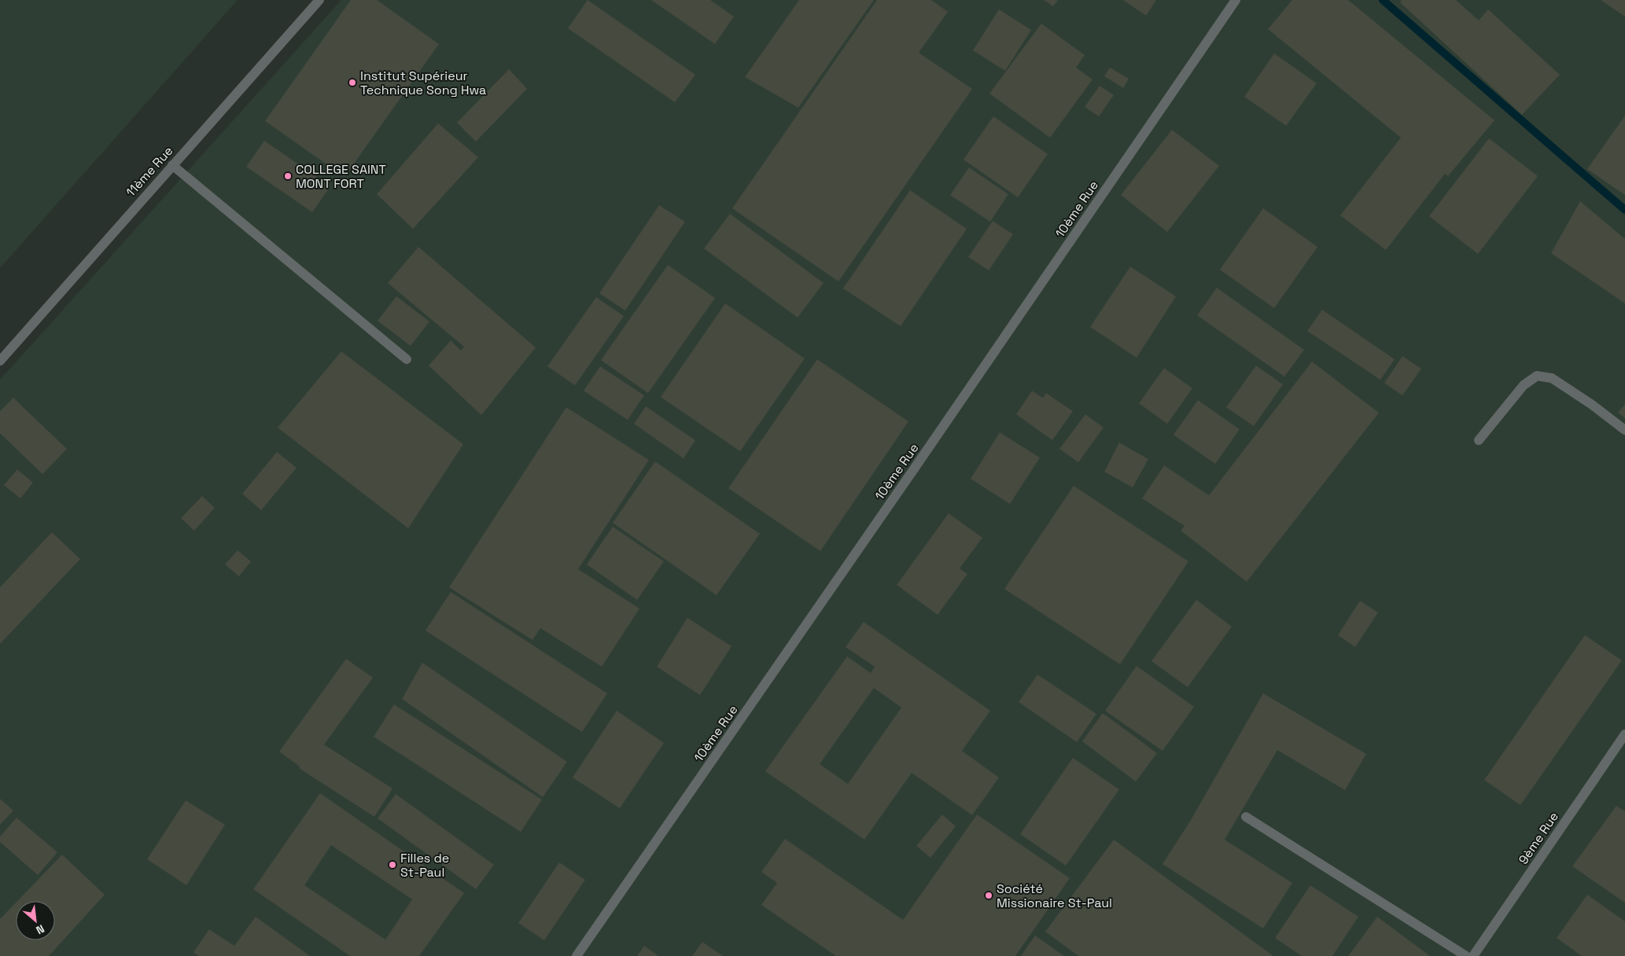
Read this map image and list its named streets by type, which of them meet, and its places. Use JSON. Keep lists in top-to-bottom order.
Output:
{
  "streets": {
    "street": ["11ème Rue", "10ème Rue", "9ème Rue"]
  },
  "places": [
    "Institut Supérieur Technique Song Hwa",
    "COLLEGE SAINT MONT FORT",
    "Filles de St-Paul",
    "Société Missionaire St-Paul"
  ],
  "north": "bottom right"
}
